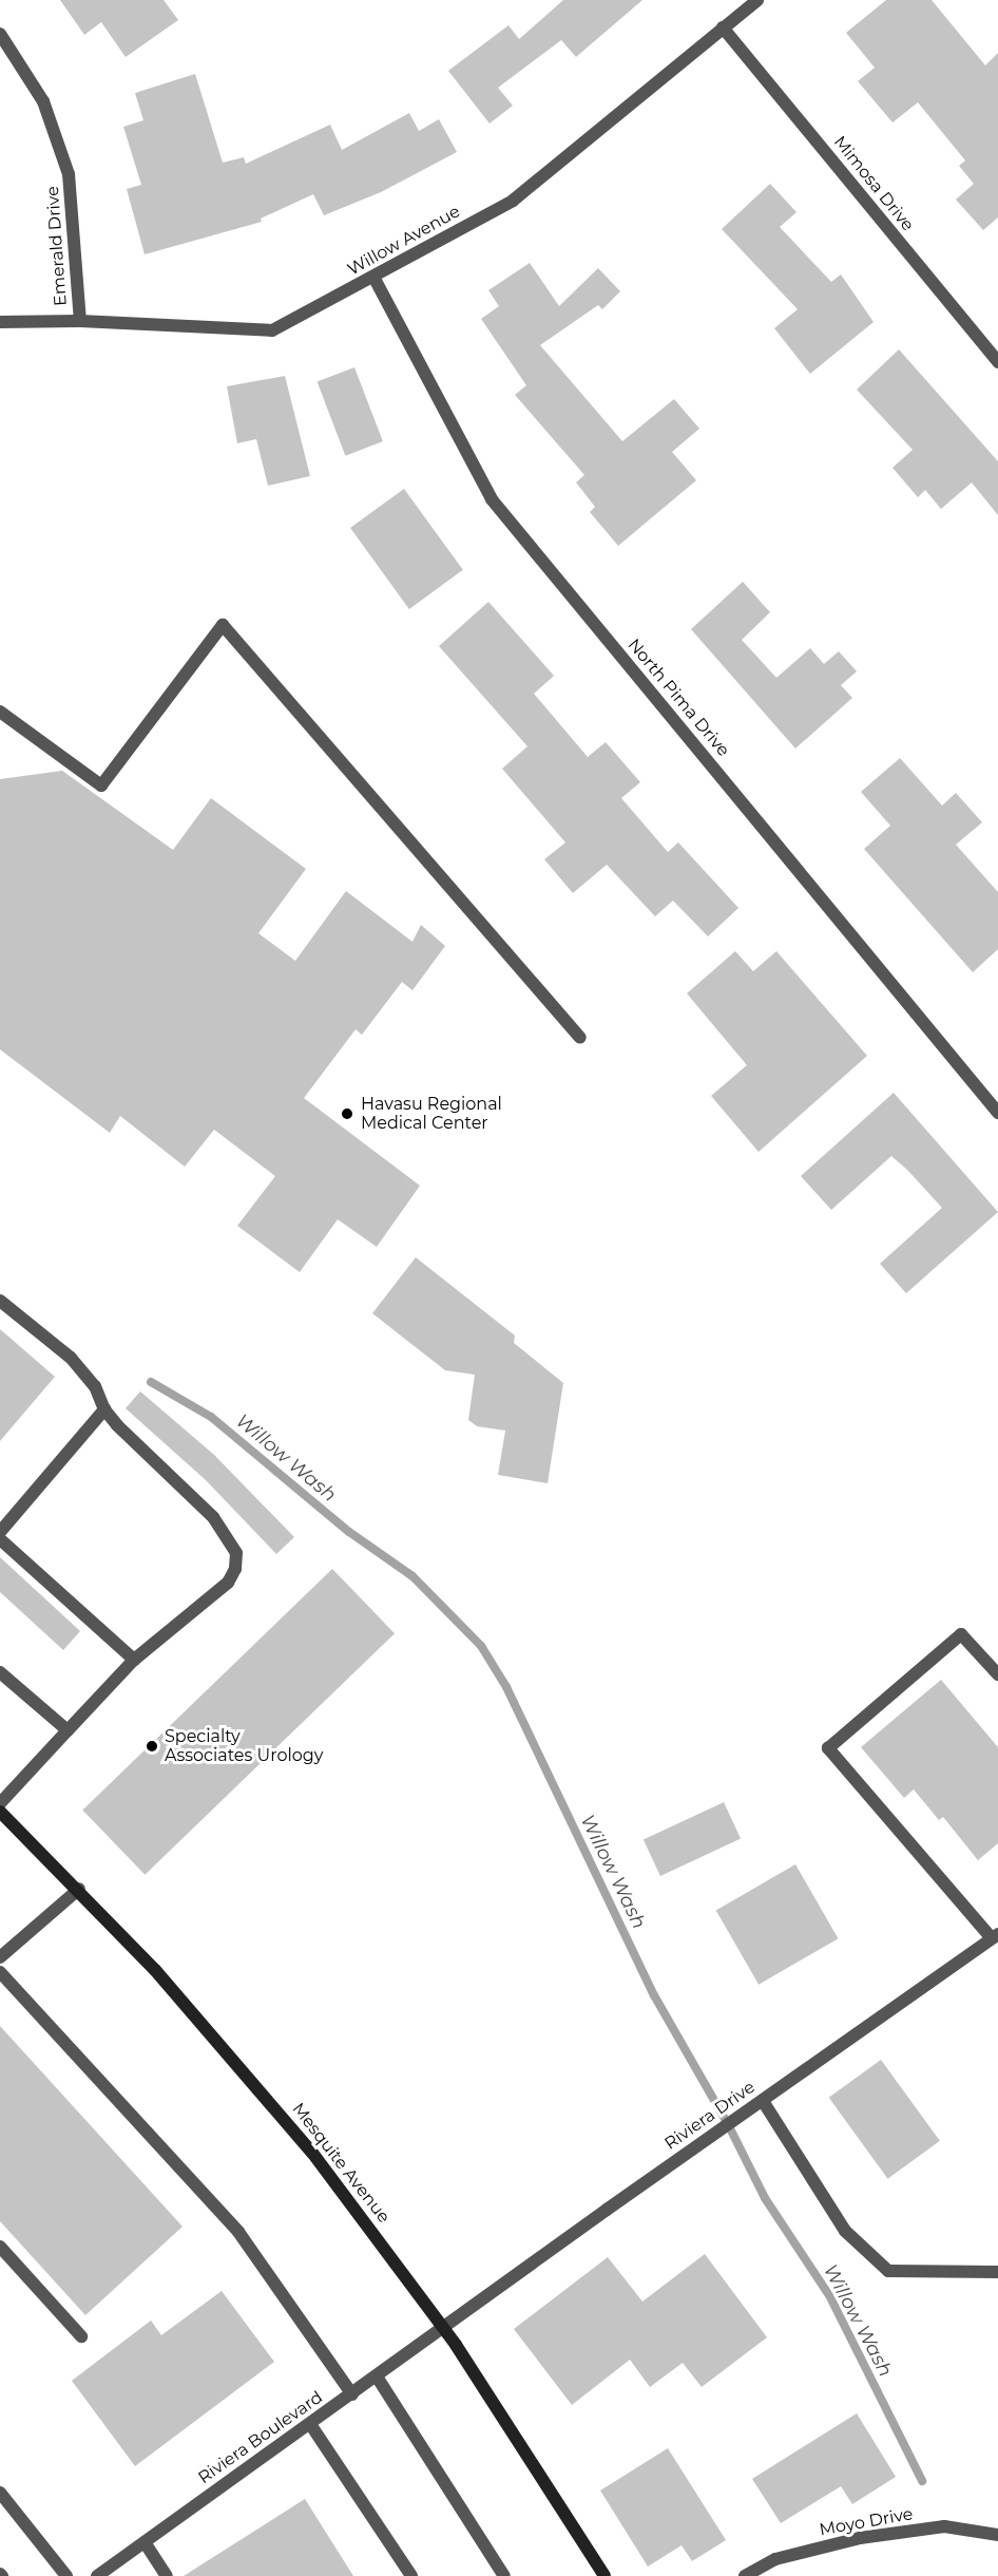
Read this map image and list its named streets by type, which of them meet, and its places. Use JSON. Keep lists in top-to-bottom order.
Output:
{
  "streets": {
    "street": [
      "Mimosa Drive",
      "Willow Avenue",
      "Emerald Drive",
      "North Pima Drive",
      "Riviera Drive",
      "Mesquite Avenue",
      "Riviera Boulevard",
      "Moyo Drive"
    ]
  },
  "crossings": [
    ["Mimosa Drive", "Willow Avenue"],
    ["Willow Avenue", "Emerald Drive"],
    ["Willow Avenue", "North Pima Drive"],
    ["Riviera Drive", "Mesquite Avenue"],
    ["Riviera Drive", "Riviera Boulevard"],
    ["Mesquite Avenue", "Riviera Boulevard"]
  ],
  "water": ["Willow Wash"],
  "places": ["Havasu Regional Medical Center", "Specialty Associates Urology"]
}
